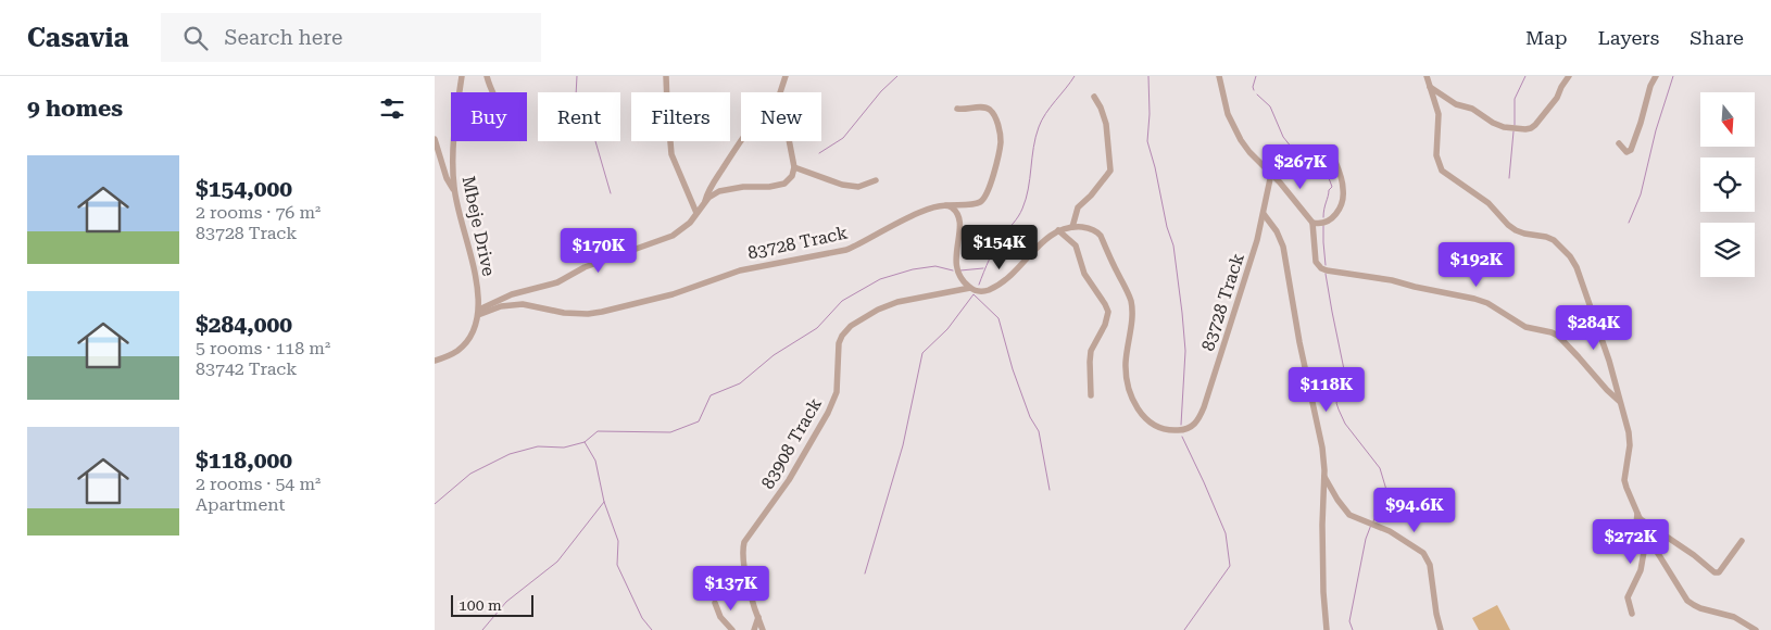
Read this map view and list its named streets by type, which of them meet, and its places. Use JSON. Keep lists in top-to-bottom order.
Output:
{
  "streets": {
    "street": ["Mbeje Drive", "83728 Track", "83908 Track"]
  },
  "crossings": [
    ["Mbeje Drive", "83728 Track"],
    ["83728 Track", "83908 Track"]
  ],
  "scale_bar": "100 m",
  "north": "bottom",
  "page": {
    "header": "Casavia",
    "search": "Search here",
    "nav": ["Map", "Layers", "Share"],
    "heading": "9 homes",
    "chip": [
      "Buy",
      "Rent",
      "Filters",
      "New"
    ],
    "list": [
      {
        "name": "$154,000",
        "note": "2 rooms · 76 m² · 83728 Track"
      },
      {
        "name": "$284,000",
        "note": "5 rooms · 118 m² · 83742 Track"
      },
      {
        "name": "$118,000",
        "note": "2 rooms · 54 m² · Apartment"
      }
    ],
    "price": [
      "$267K",
      "$154K",
      "$170K",
      "$192K",
      "$284K",
      "$118K",
      "$94.6K",
      "$272K",
      "$137K"
    ],
    "scale": "100 m"
  }
}
